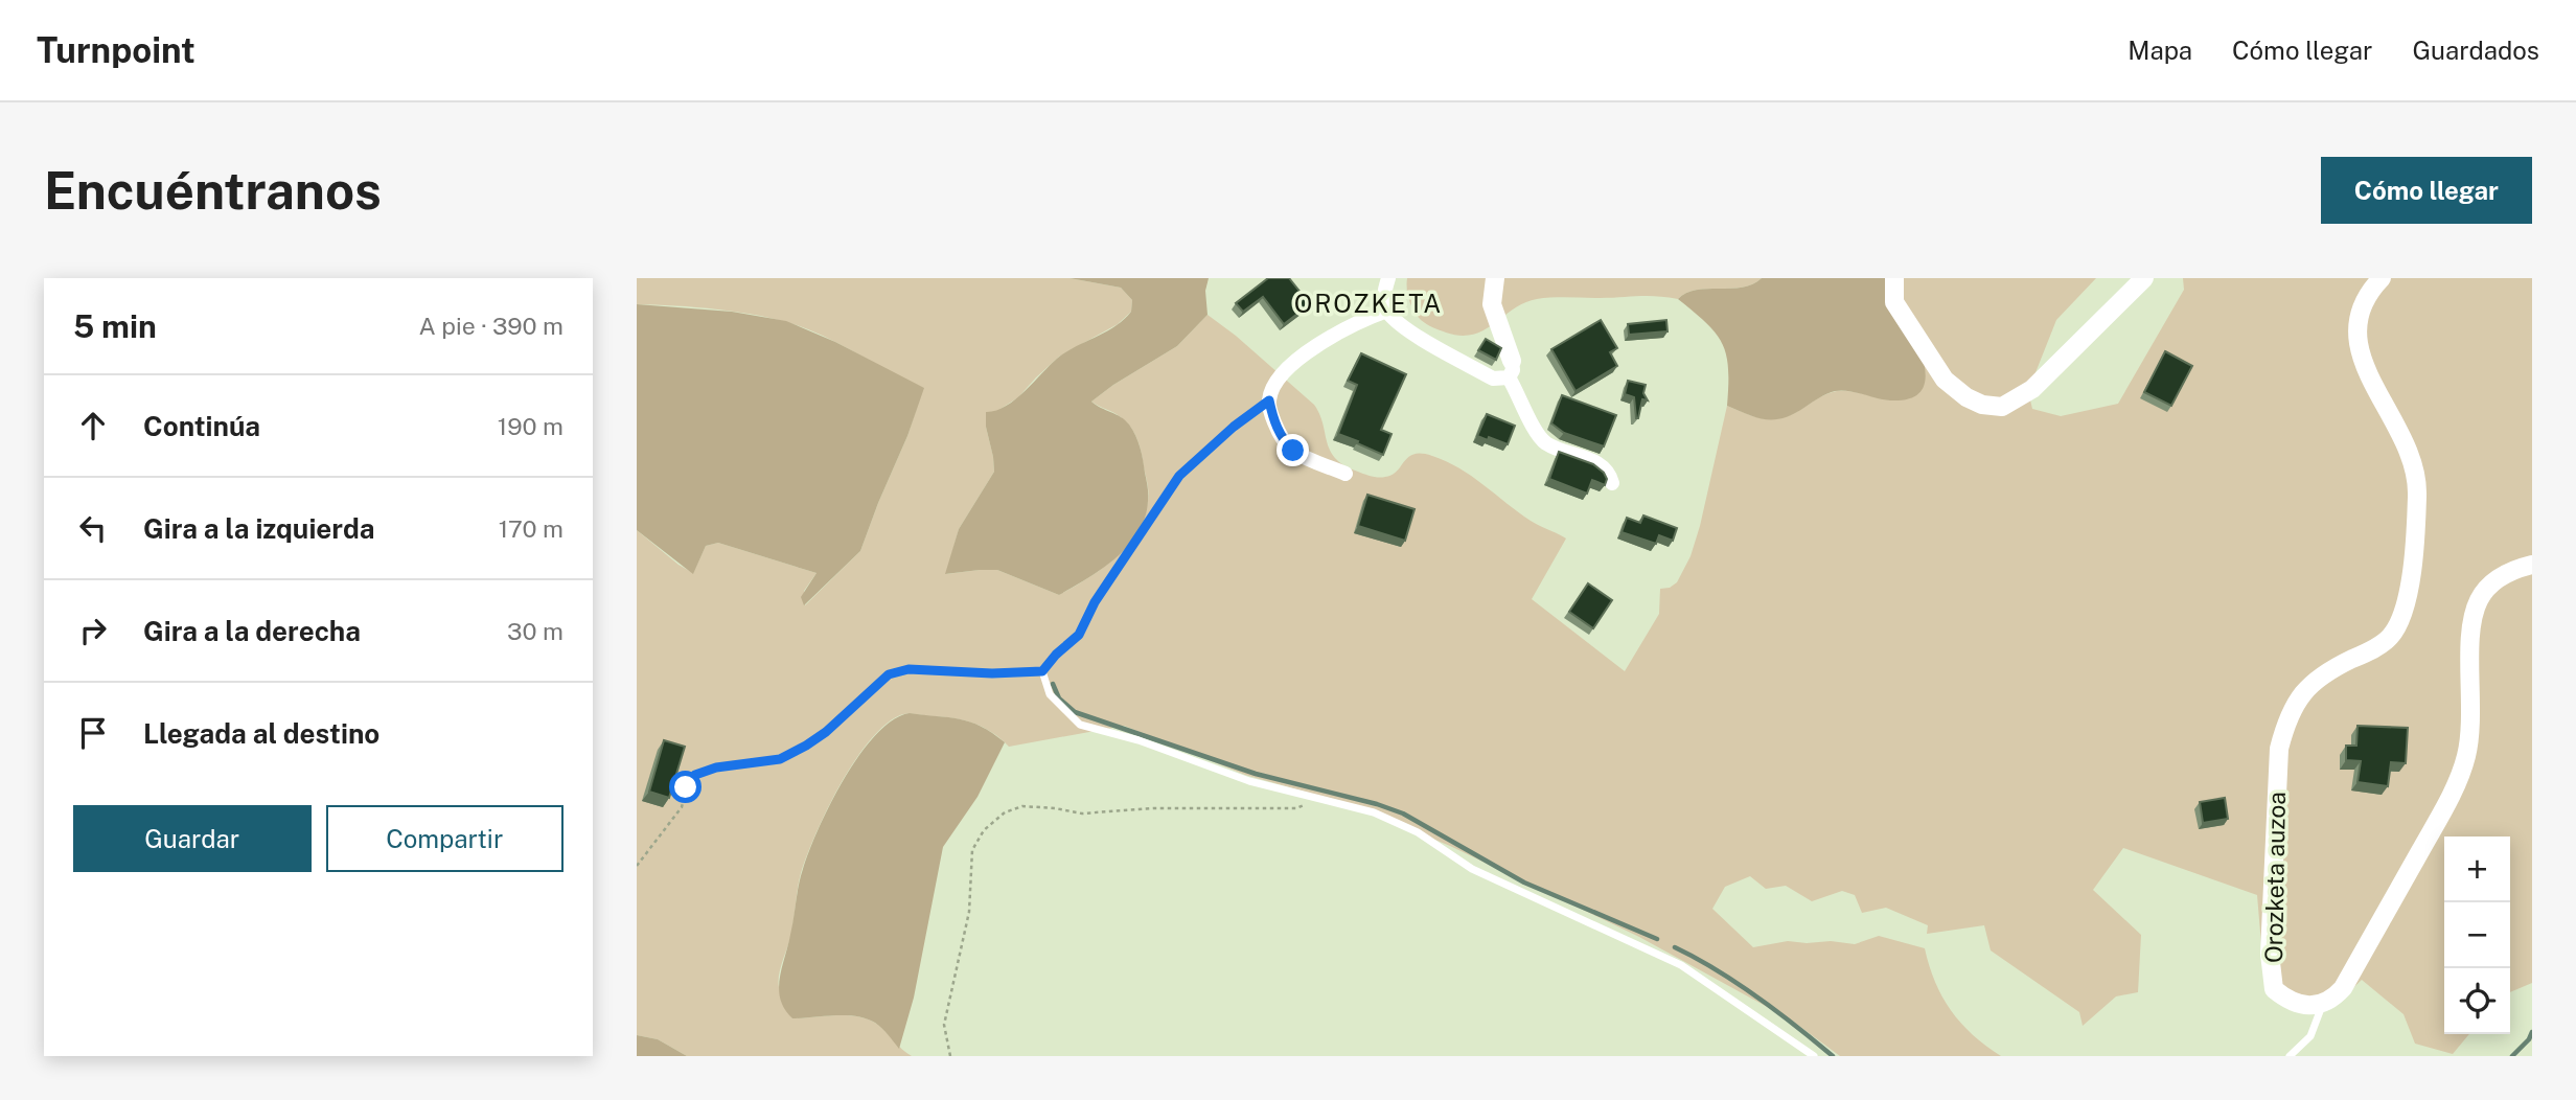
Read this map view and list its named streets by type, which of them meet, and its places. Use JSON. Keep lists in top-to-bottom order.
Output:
{
  "streets": {
    "street": ["Orozketa auzoa"]
  },
  "districts": ["OROZKETA"],
  "page": {
    "header": "Turnpoint",
    "nav": ["Mapa", "Cómo llegar", "Guardados"],
    "buttons": [
      "Cómo llegar",
      ["Guardar", "Compartir"]
    ],
    "title": "Encuéntranos",
    "heading": ["5 min", "A pie · 390 m"],
    "list": [
      ["Continúa", "190 m"],
      ["Gira a la izquierda", "170 m"],
      ["Gira a la derecha", "30 m"],
      "Llegada al destino"
    ],
    "map_buttons": ["+", "−"]
  }
}
